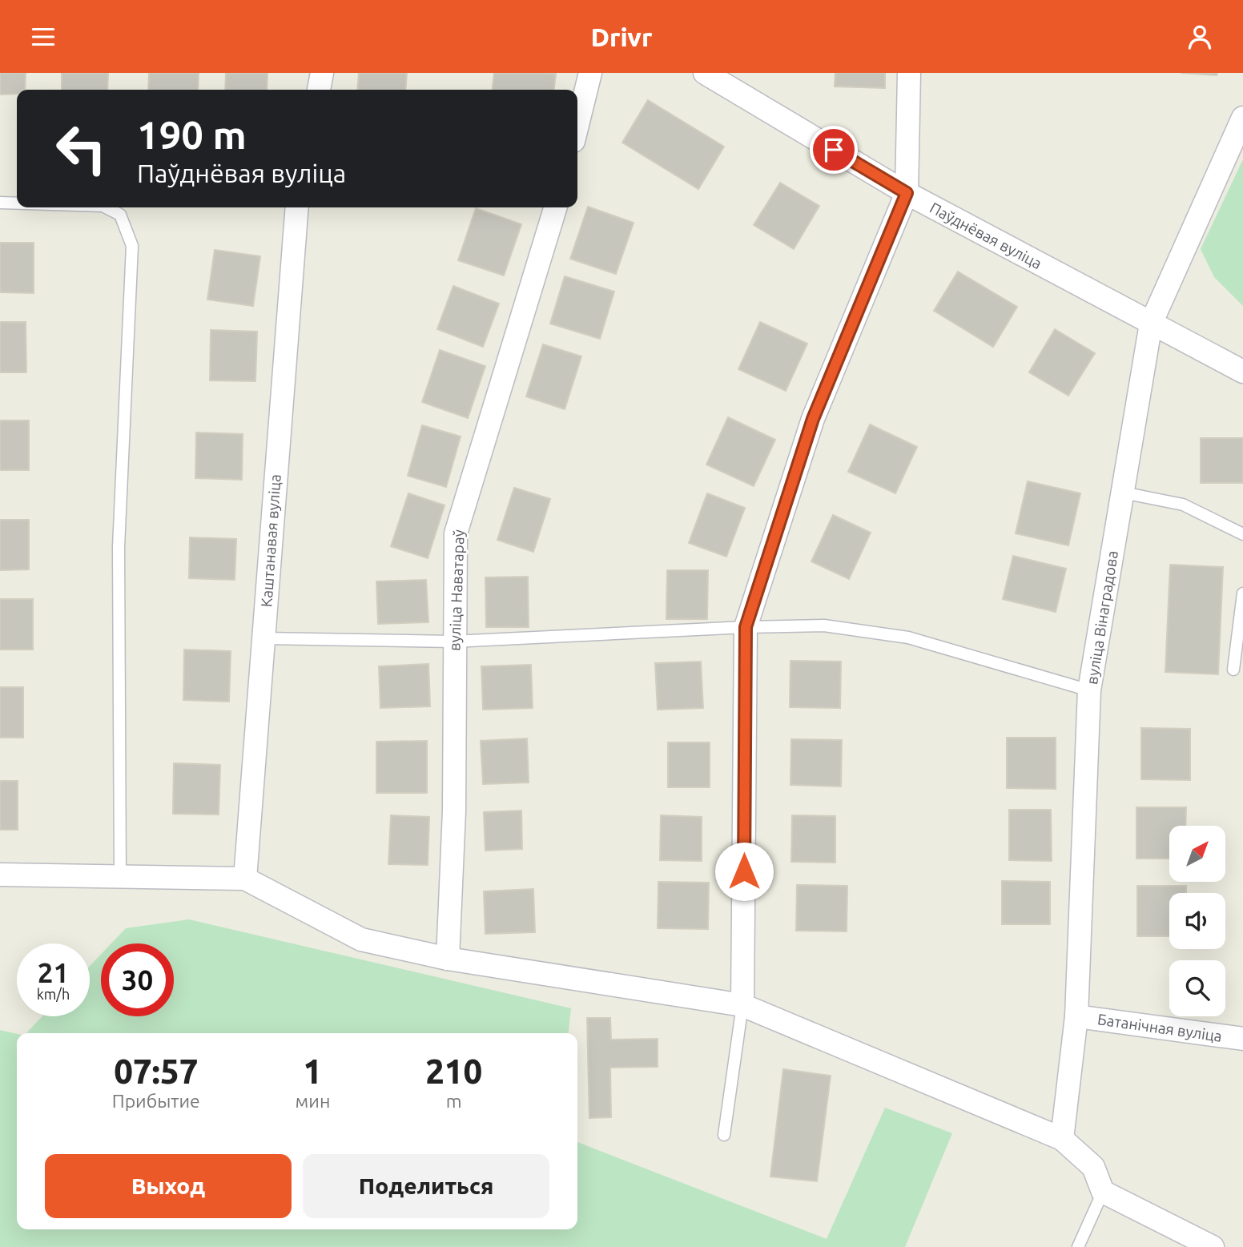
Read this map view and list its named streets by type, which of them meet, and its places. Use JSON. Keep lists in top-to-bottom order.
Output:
{
  "streets": {
    "street": [
      "Паўднёвая вуліца",
      "Каштанавая вуліца",
      "вуліца Наватараў",
      "вуліца Вінаградова",
      "Батанічная вуліца"
    ]
  },
  "crossings": [
    ["Паўднёвая вуліца", "вуліца Вінаградова"],
    ["вуліца Вінаградова", "Батанічная вуліца"]
  ],
  "north": "top right",
  "page": {
    "header": "Drivr",
    "turn": ["190 m", "Паўднёвая вуліца"],
    "speed": "21 km/h",
    "limit": "30",
    "eta": [
      "07:57",
      "Прибытие",
      "1",
      "мин",
      "210",
      "m"
    ],
    "buttons": ["Выход", "Поделиться"]
  }
}
